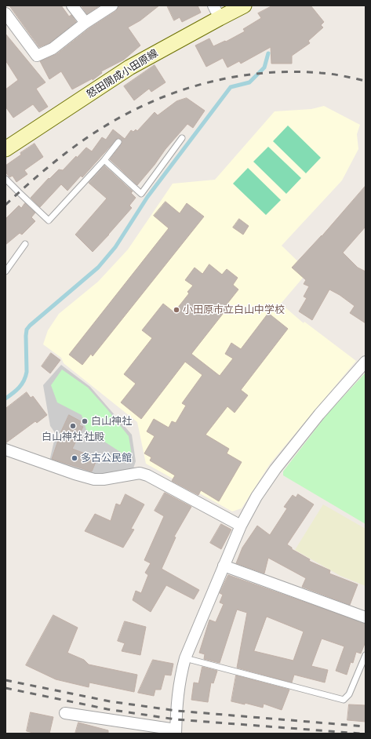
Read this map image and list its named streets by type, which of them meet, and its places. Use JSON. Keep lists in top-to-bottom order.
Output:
{
  "streets": {
    "main road": ["怒田開成小田原線"]
  },
  "places": [
    "小田原市立白山中学校",
    "白山神社",
    "白山神社 社殿",
    "多古公民館"
  ]
}
